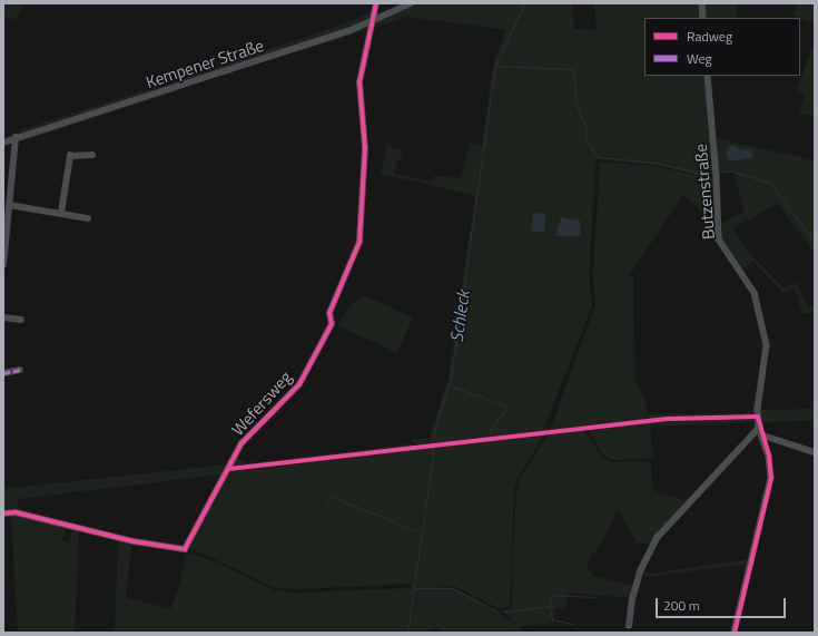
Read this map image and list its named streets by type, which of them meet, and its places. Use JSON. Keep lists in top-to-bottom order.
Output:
{
  "streets": {
    "street": ["Kempener Straße", "Butzenstraße", "Wefersweg"]
  },
  "crossings": [
    ["Kempener Straße", "Wefersweg"]
  ],
  "water": ["Schleck"],
  "legend": ["Radweg", "Weg"],
  "scale_bar": "200 m"
}
